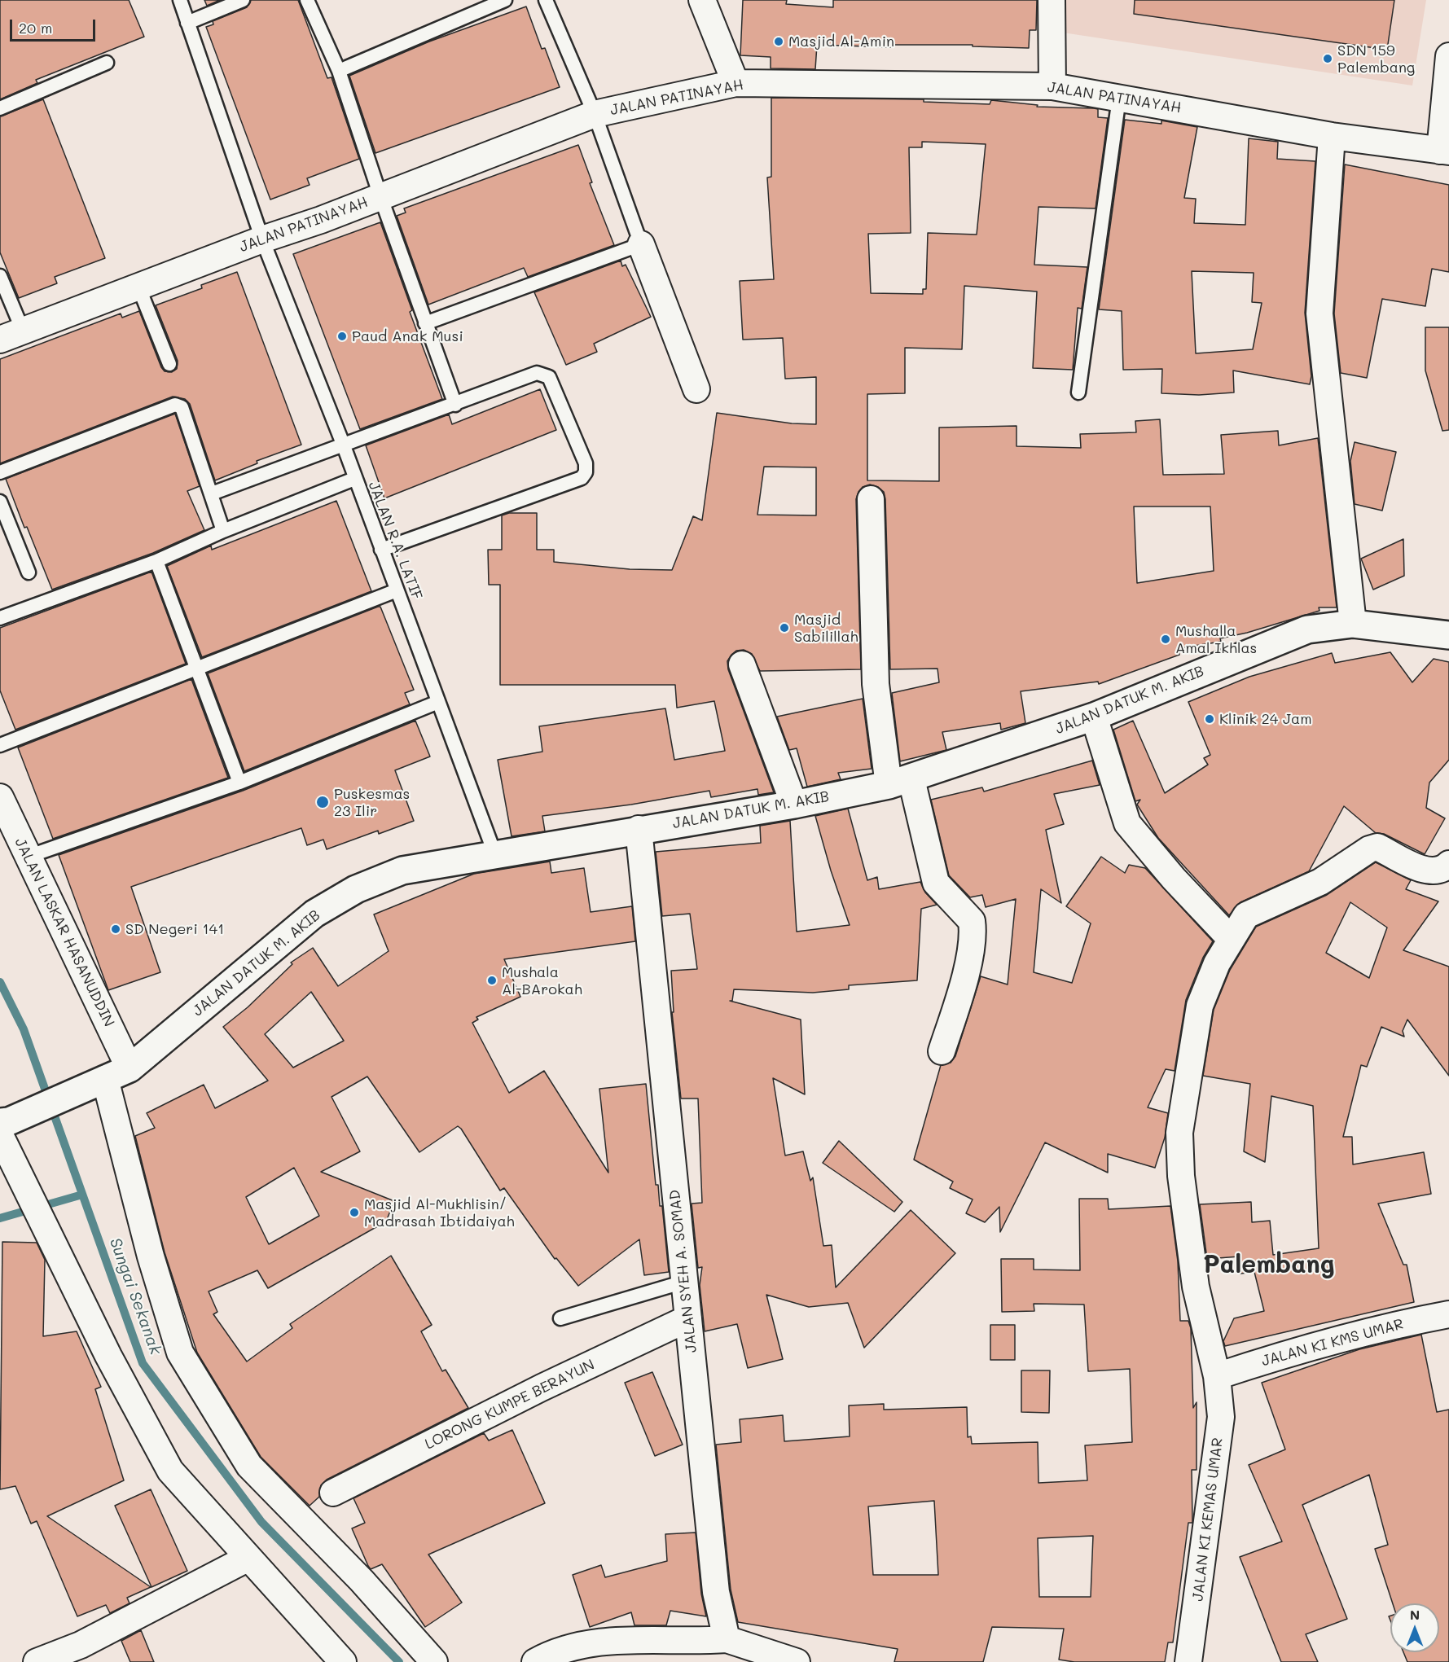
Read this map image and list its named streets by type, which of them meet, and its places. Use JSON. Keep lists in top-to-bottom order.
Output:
{
  "streets": {
    "street": [
      "JALAN PATINAYAH",
      "JALAN DATUK M. AKIB",
      "JALAN LASKAR HASANUDDIN",
      "JALAN SYEH A. SOMAD",
      "JALAN KI KMS UMAR",
      "LORONG KUMPE BERAYUN",
      "JALAN KI KEMAS UMAR"
    ],
    "lane": ["JALAN R.A. LATIF"]
  },
  "crossings": [
    ["JALAN PATINAYAH", "JALAN R.A. LATIF"],
    ["JALAN R.A. LATIF", "JALAN DATUK M. AKIB"],
    ["JALAN DATUK M. AKIB", "JALAN LASKAR HASANUDDIN"],
    ["JALAN DATUK M. AKIB", "JALAN SYEH A. SOMAD"],
    ["JALAN SYEH A. SOMAD", "LORONG KUMPE BERAYUN"],
    ["JALAN KI KMS UMAR", "JALAN KI KEMAS UMAR"]
  ],
  "districts": ["Palembang"],
  "water": ["Sungai Sekanak"],
  "places": [
    "Masjid Al-Amin",
    "SDN 159 Palembang",
    "Paud Anak Musi",
    "Masjid Sabilillah",
    "Mushalla Amal Ikhlas",
    "Klinik 24 Jam",
    "Puskesmas 23 Ilir",
    "SD Negeri 141",
    "Mushala Al-BArokah",
    "Masjid Al-Mukhlisin/ Madrasah Ibtidaiyah"
  ],
  "scale_bar": "20 m",
  "north": "top"
}
